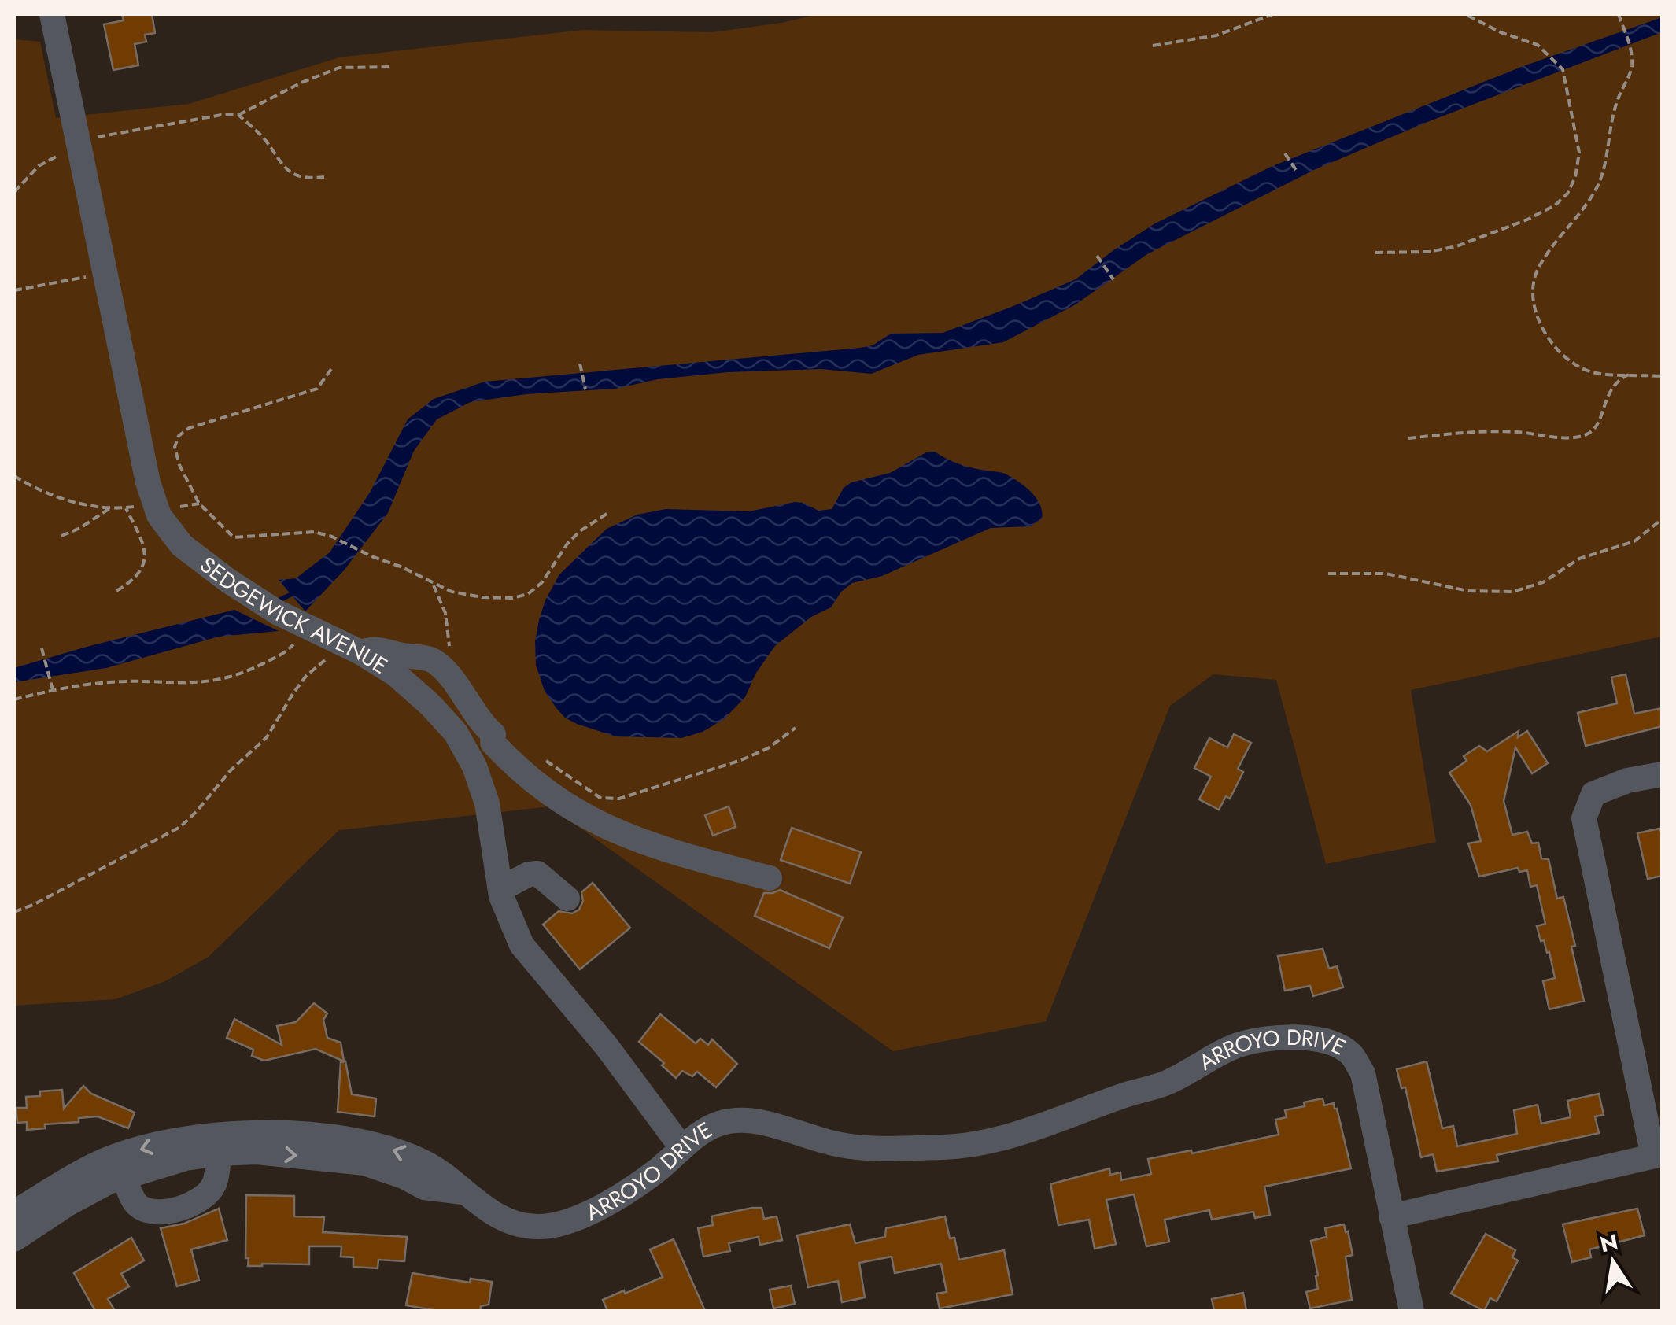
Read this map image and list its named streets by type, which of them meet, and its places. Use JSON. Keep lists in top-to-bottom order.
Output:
{
  "streets": {
    "street": ["SEDGEWICK AVENUE", "ARROYO DRIVE"]
  },
  "crossings": [
    ["SEDGEWICK AVENUE", "ARROYO DRIVE"]
  ],
  "north": "top"
}
